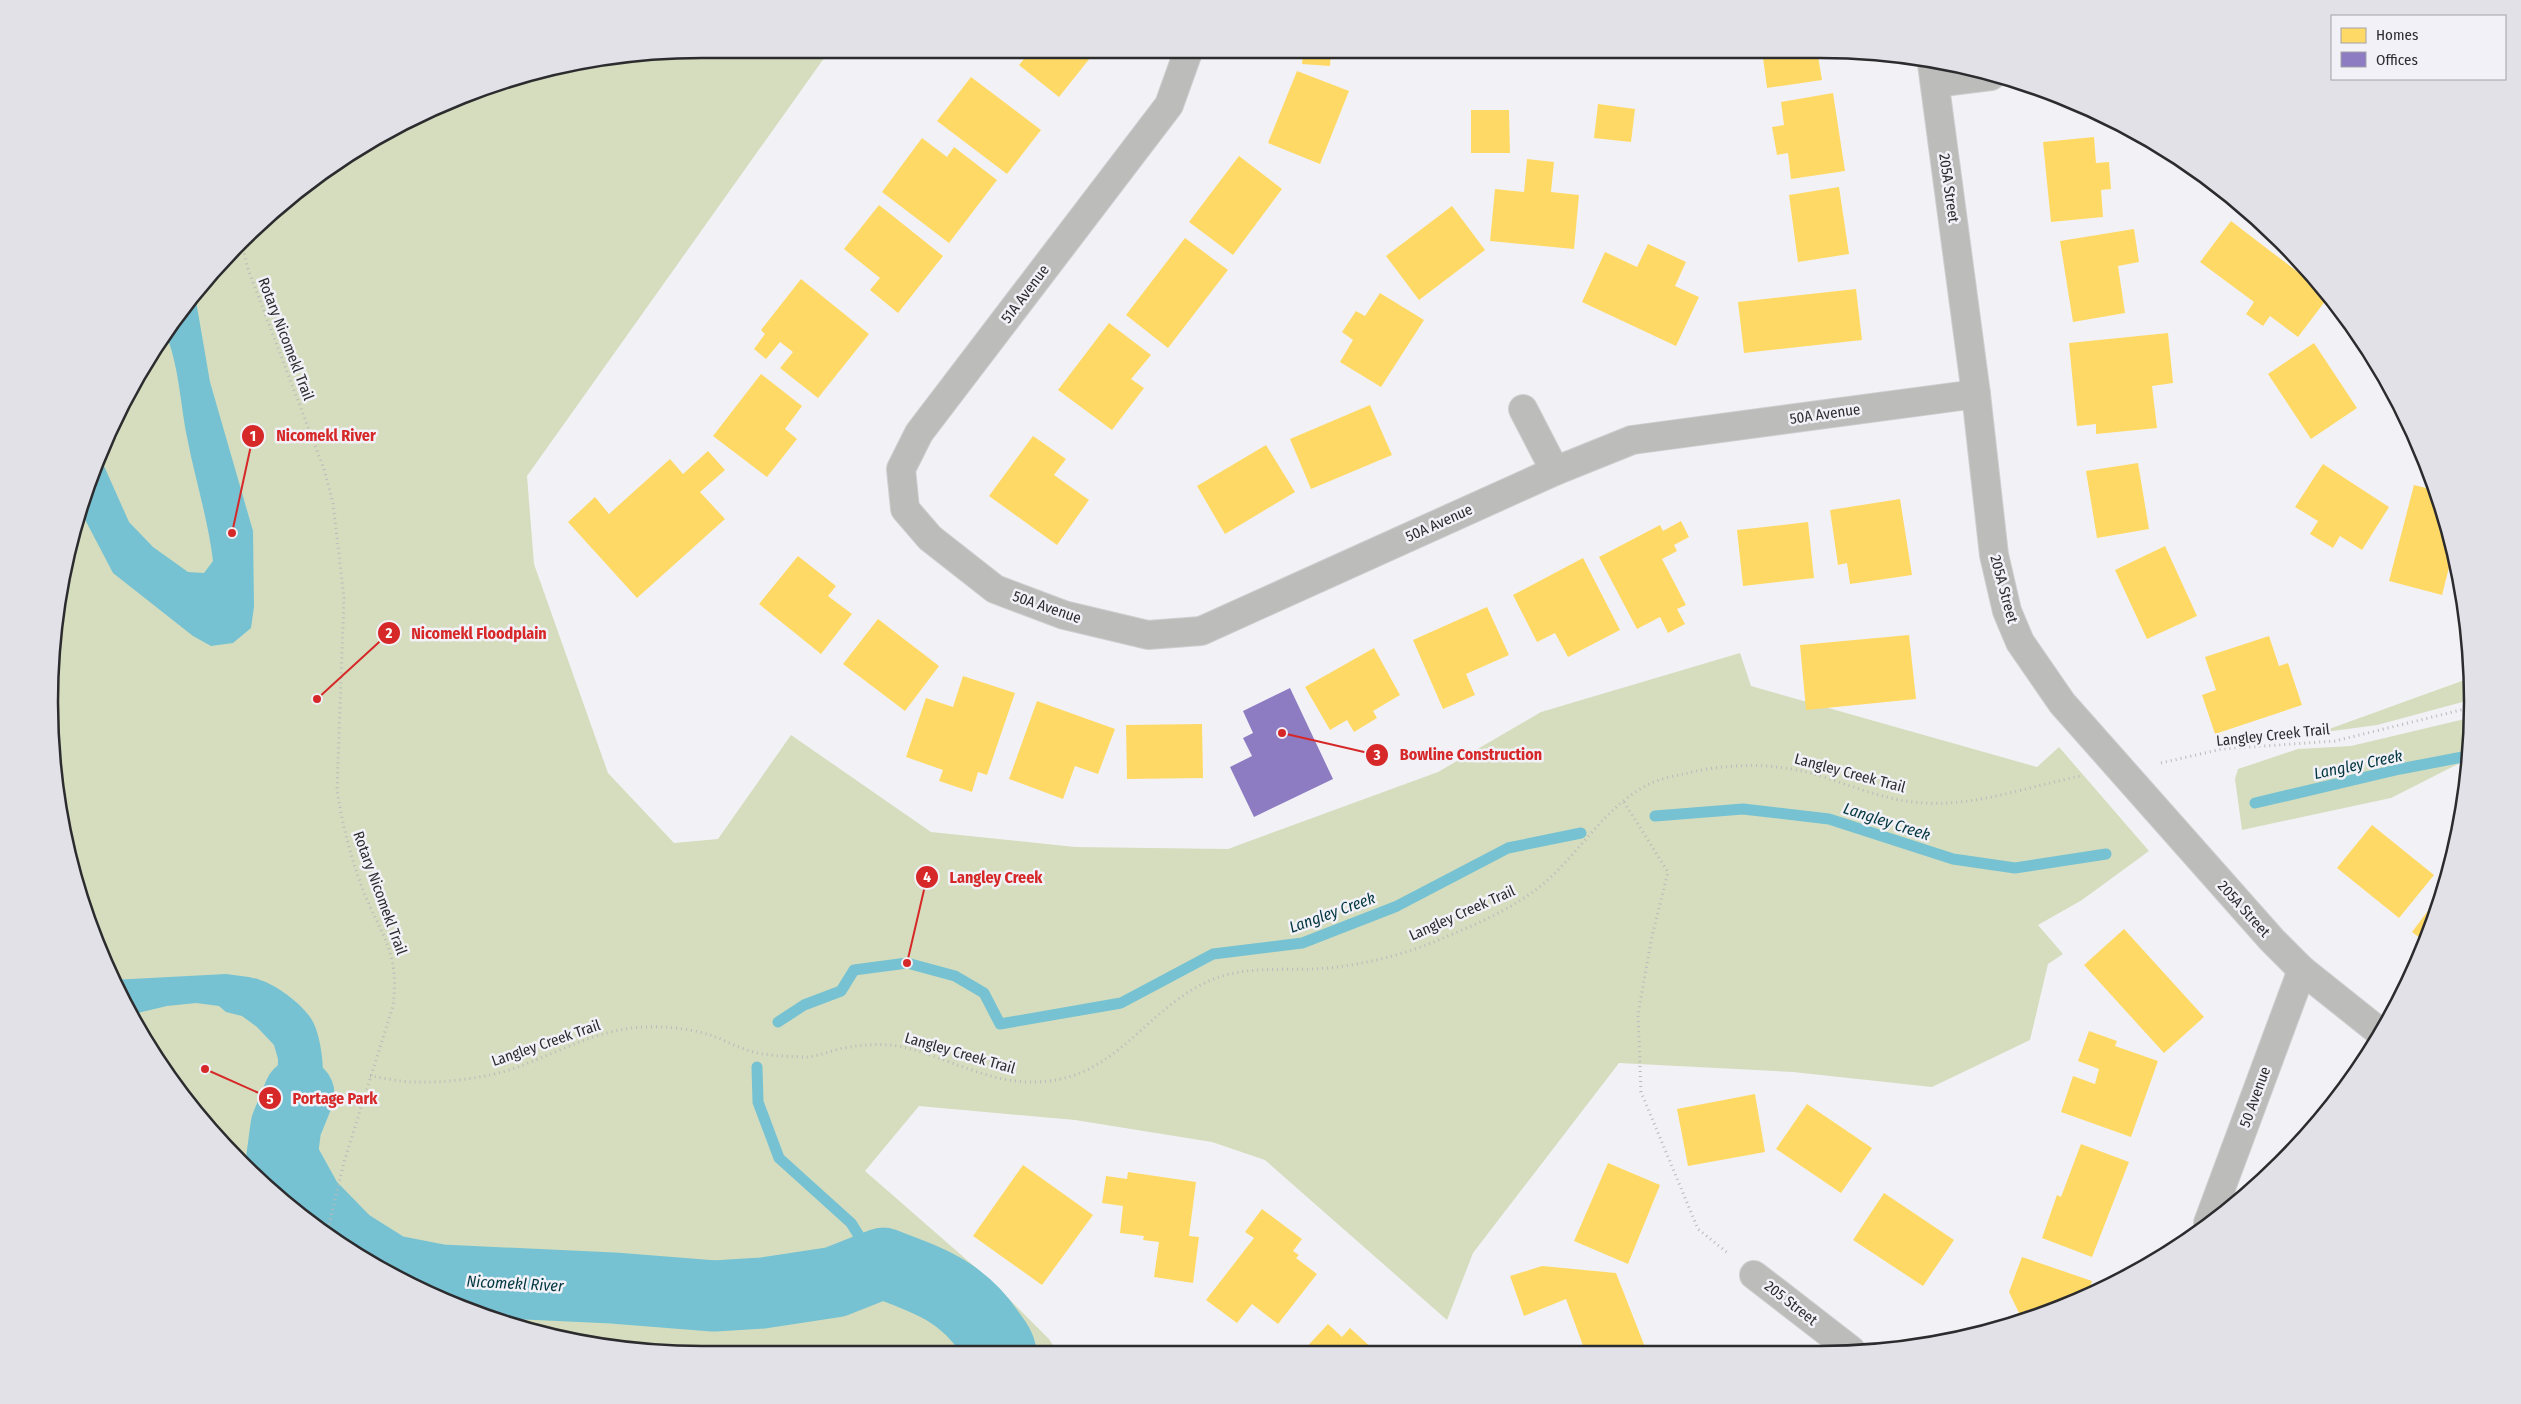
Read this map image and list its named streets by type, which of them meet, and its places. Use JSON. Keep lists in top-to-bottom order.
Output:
{
  "streets": {
    "street": [
      "205A Street",
      "51A Avenue",
      "50A Avenue",
      "50 Avenue",
      "205 Street"
    ],
    "path": ["Rotary Nicomekl Trail", "Langley Creek Trail"]
  },
  "crossings": [
    ["205A Street", "50A Avenue"],
    ["205A Street", "Langley Creek Trail"],
    ["205A Street", "50 Avenue"],
    ["51A Avenue", "50A Avenue"],
    ["Rotary Nicomekl Trail", "Langley Creek Trail"]
  ],
  "water": ["Langley Creek", "Nicomekl River"],
  "places": [
    "Nicomekl River",
    "Nicomekl Floodplain",
    "Bowline Construction",
    "Langley Creek",
    "Portage Park"
  ],
  "legend": ["Homes", "Offices"]
}
